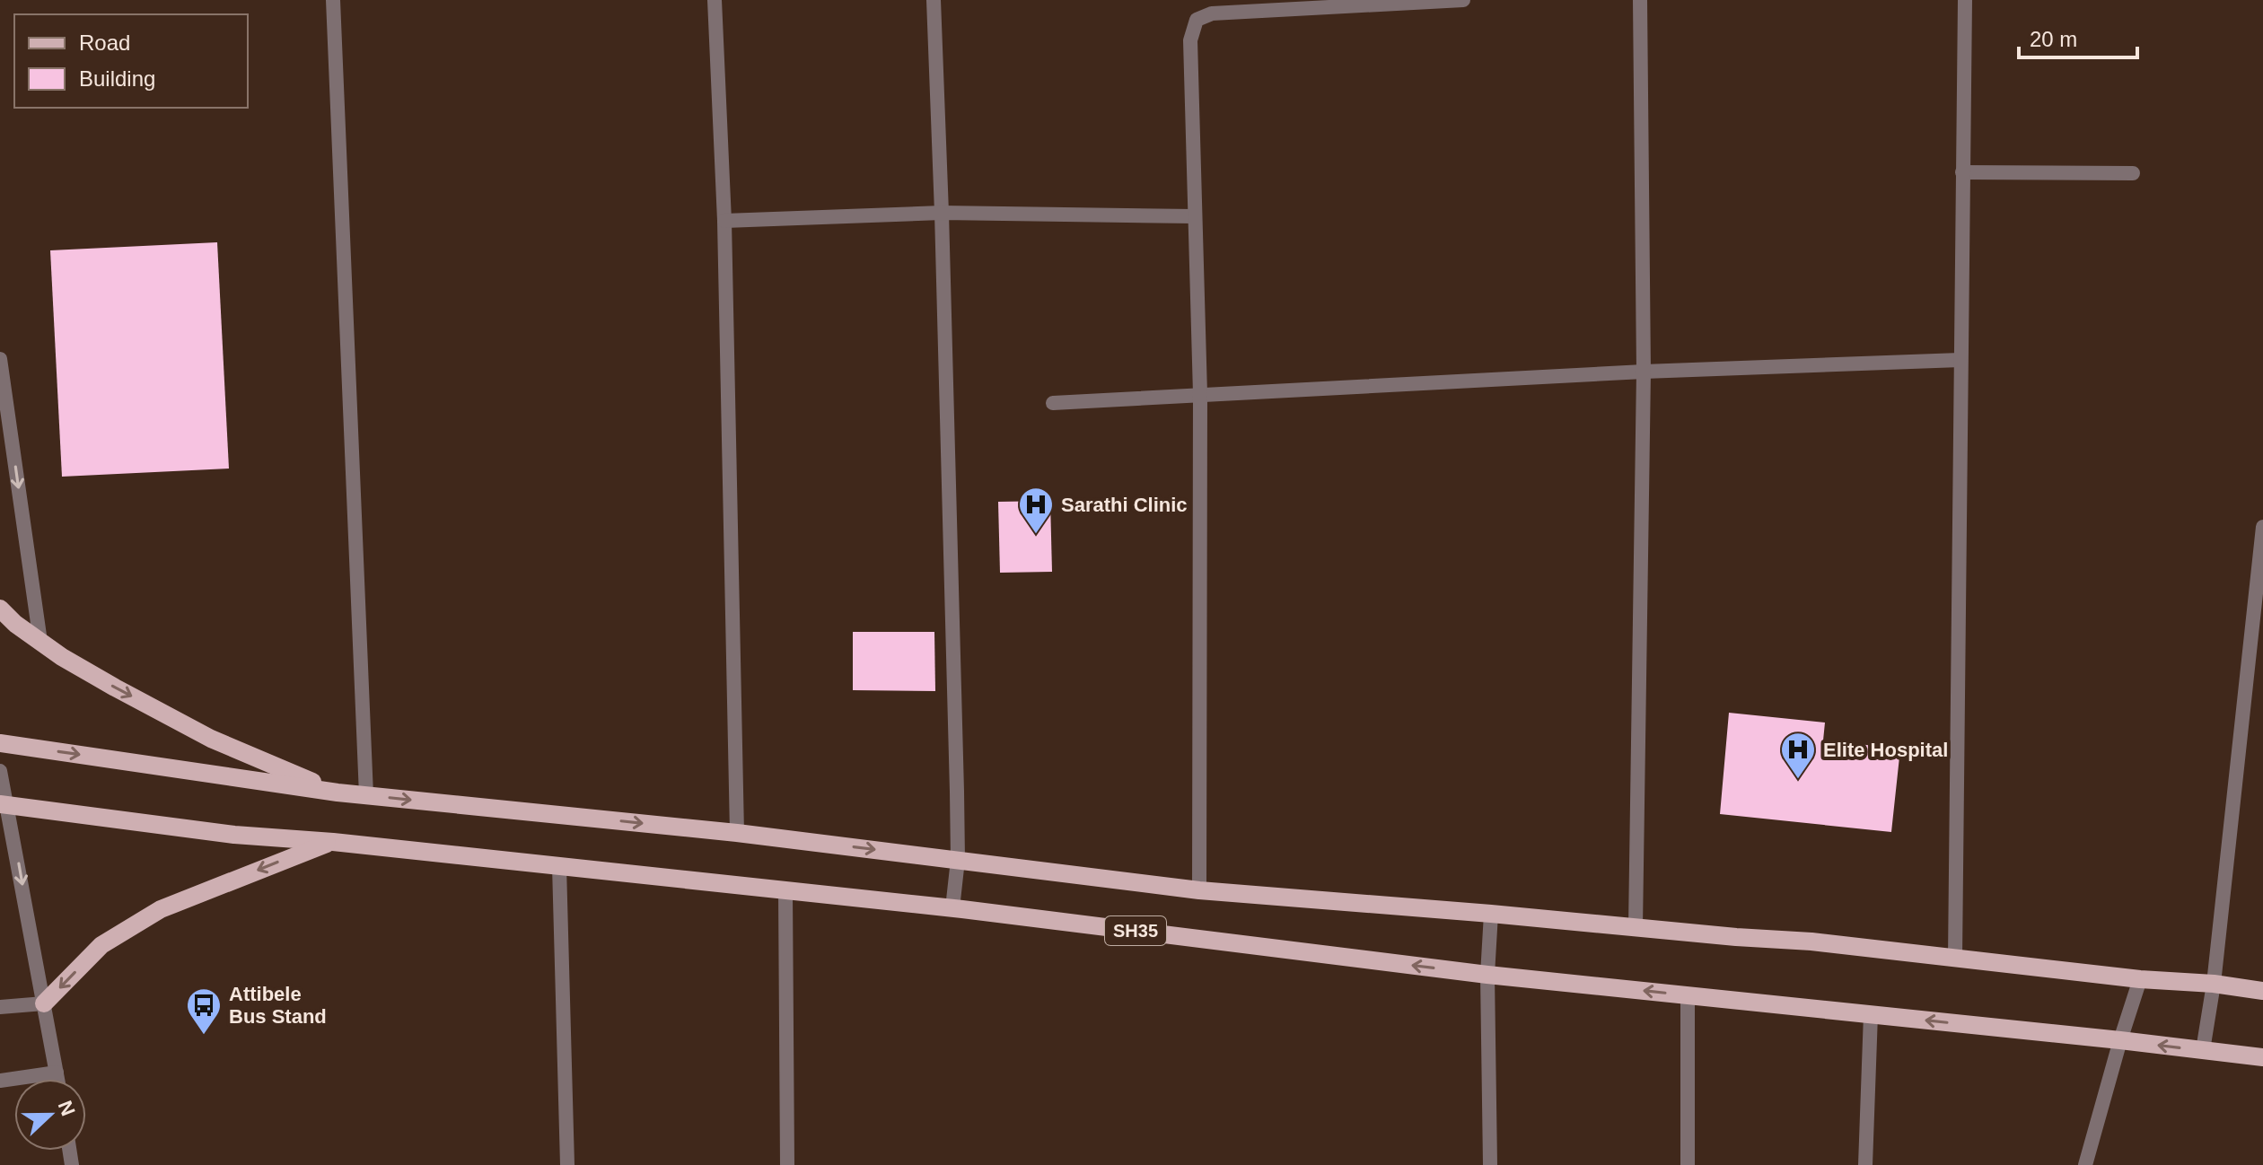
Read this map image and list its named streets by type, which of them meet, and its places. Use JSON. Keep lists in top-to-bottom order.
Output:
{
  "streets": {
    "main road": ["SH35"]
  },
  "places": {
    "hospital": ["Sarathi Clinic", "Elite Hospital"],
    "bus stop": ["Attibele Bus Stand"]
  },
  "legend": ["Road", "Building"],
  "scale_bar": "20 m",
  "north": "right"
}
